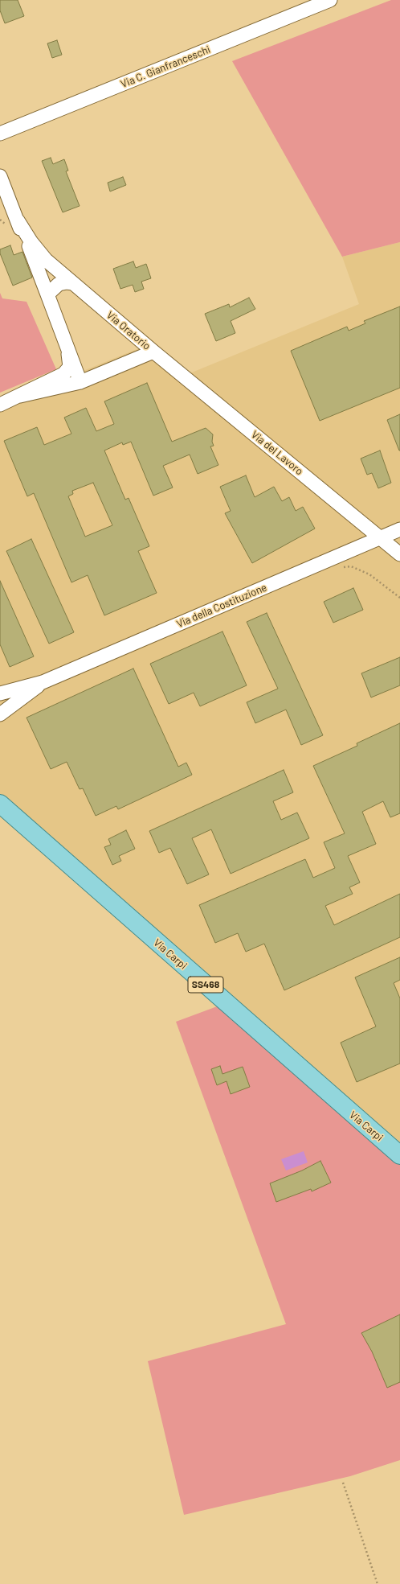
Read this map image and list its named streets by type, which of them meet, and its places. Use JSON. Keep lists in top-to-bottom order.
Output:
{
  "streets": {
    "main road": ["Via Carpi", "SS468"],
    "street": [
      "Via C. Gianfranceschi",
      "Via Oratorio",
      "Via del Lavoro",
      "Via della Costituzione"
    ]
  },
  "crossings": [
    ["Via Oratorio", "Via del Lavoro"],
    ["Via del Lavoro", "Via della Costituzione"]
  ]
}
